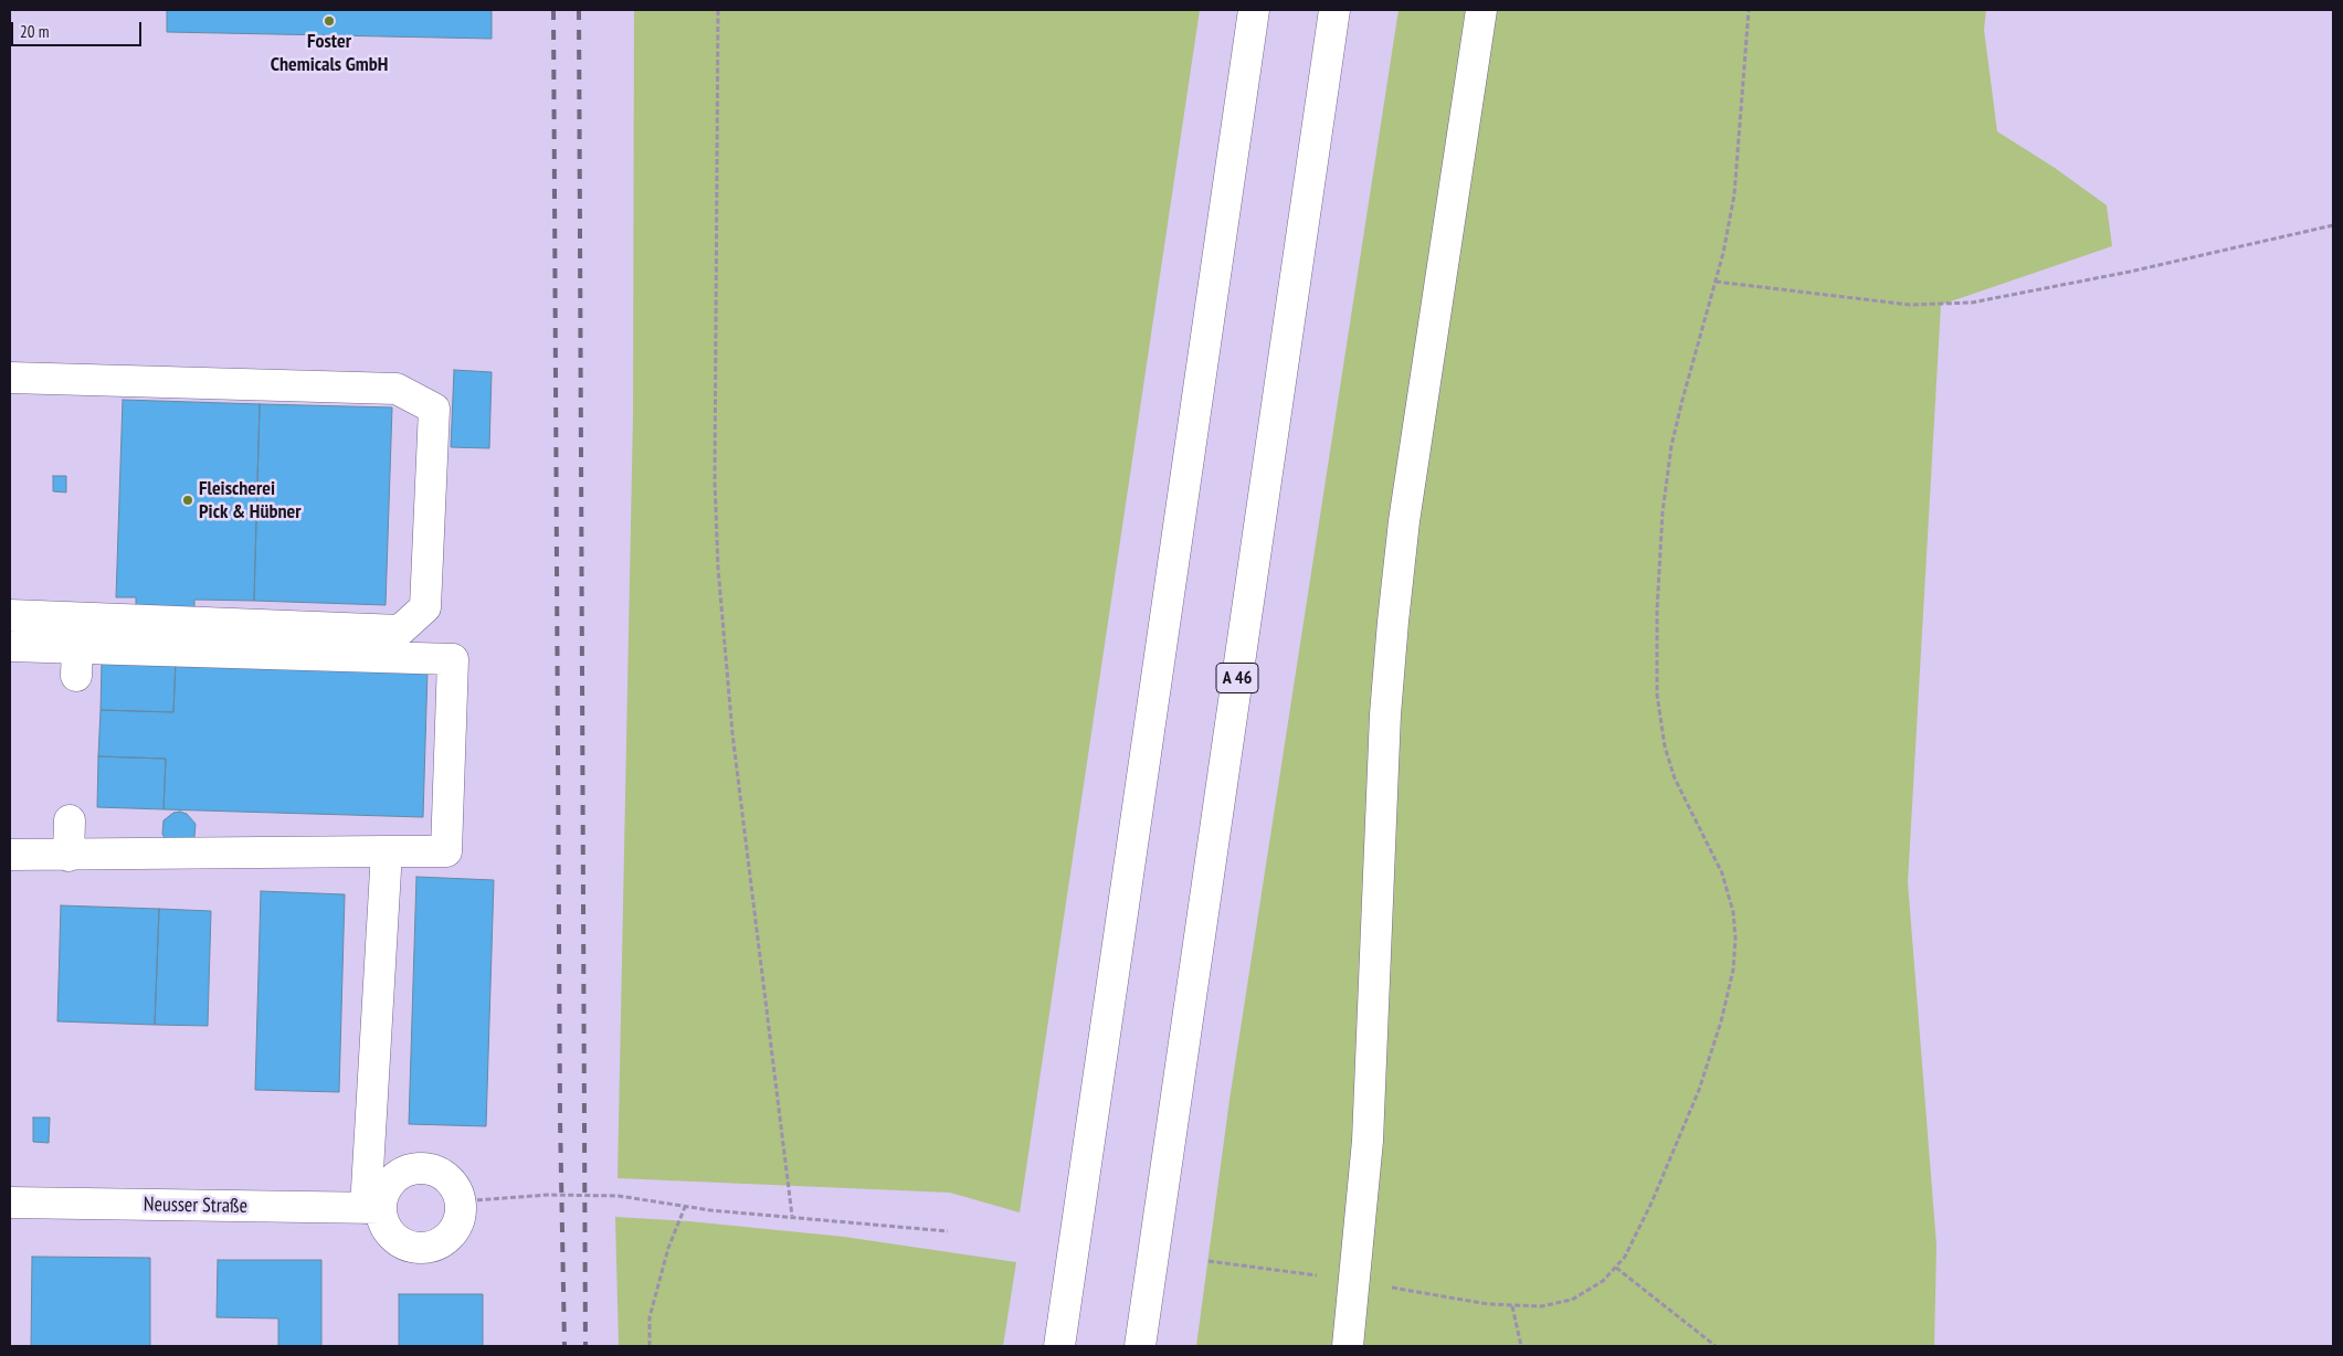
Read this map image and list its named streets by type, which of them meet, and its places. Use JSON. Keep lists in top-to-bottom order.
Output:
{
  "streets": {
    "main road": ["A 46", "Neusser Straße"]
  },
  "places": ["Foster Chemicals GmbH", "Fleischerei Pick & Hübner"],
  "scale_bar": "20 m"
}
